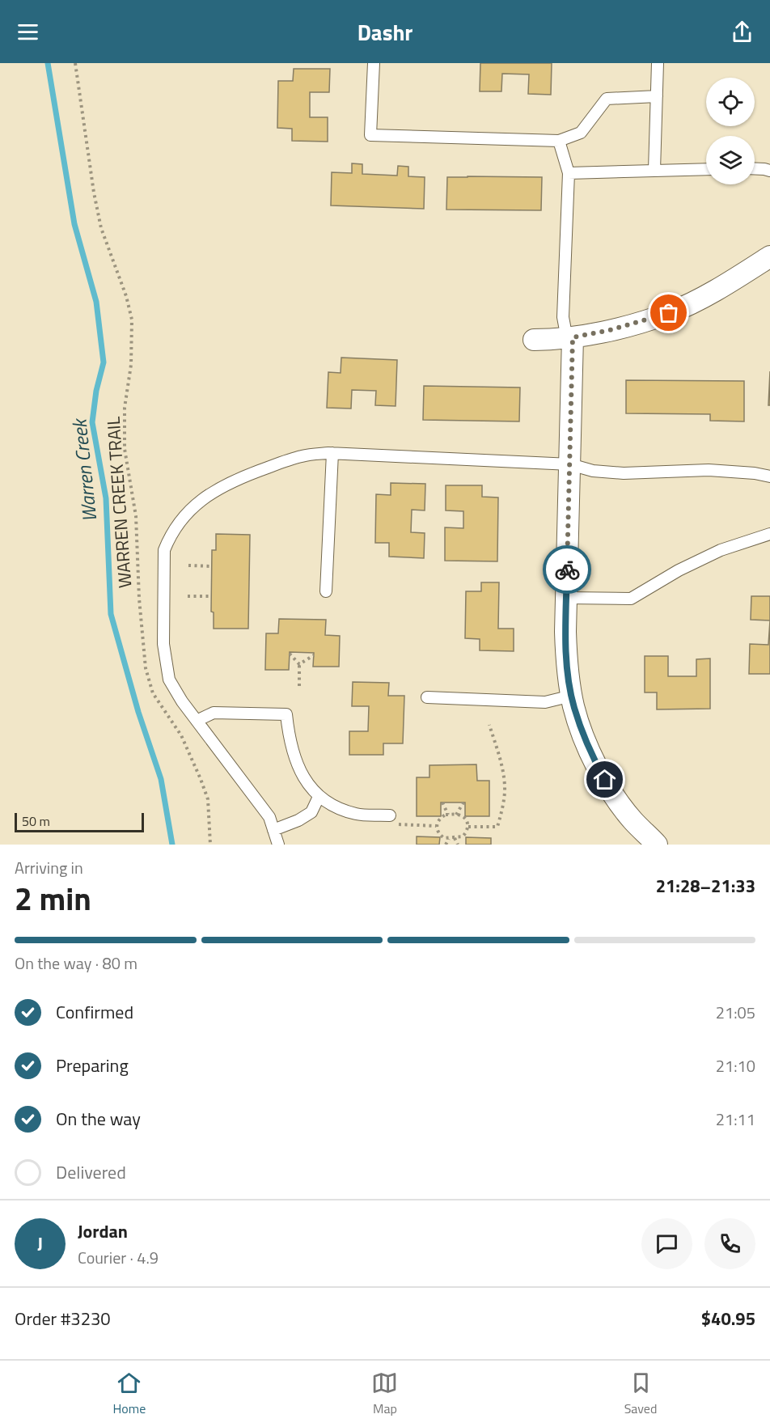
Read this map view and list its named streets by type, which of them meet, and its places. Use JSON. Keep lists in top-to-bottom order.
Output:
{
  "streets": {
    "path": ["WARREN CREEK TRAIL"]
  },
  "water": ["Warren Creek"],
  "scale_bar": "50 m",
  "page": {
    "header": "Dashr",
    "scale": "50 m",
    "heading": ["2 min", "Arriving in", "21:28–21:33"],
    "panel": [
      "Jordan",
      "Courier · 4.9",
      "Order #3230",
      "$40.95"
    ],
    "bar": "On the way · 80 m",
    "list": [
      ["Confirmed", "21:05"],
      ["Preparing", "21:10"],
      ["On the way", "21:11"],
      "Delivered"
    ],
    "round": "J",
    "tabs": ["Home", "Map", "Saved"]
  }
}
